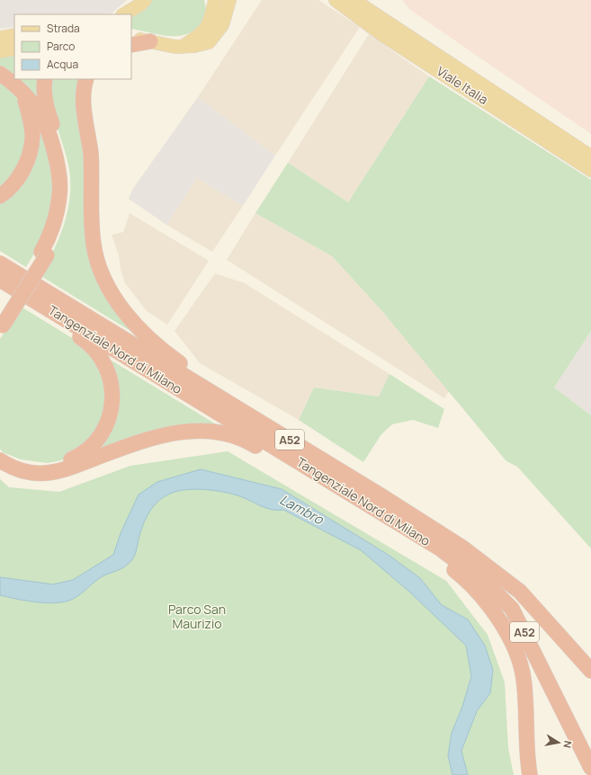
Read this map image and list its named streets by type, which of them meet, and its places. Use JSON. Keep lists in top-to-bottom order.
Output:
{
  "streets": {
    "highway": ["Tangenziale Nord di Milano", "A52"],
    "main road": ["Viale Italia"]
  },
  "water": ["Lambro"],
  "parks": ["Parco San Maurizio"],
  "legend": ["Strada", "Parco", "Acqua"],
  "north": "right"
}
